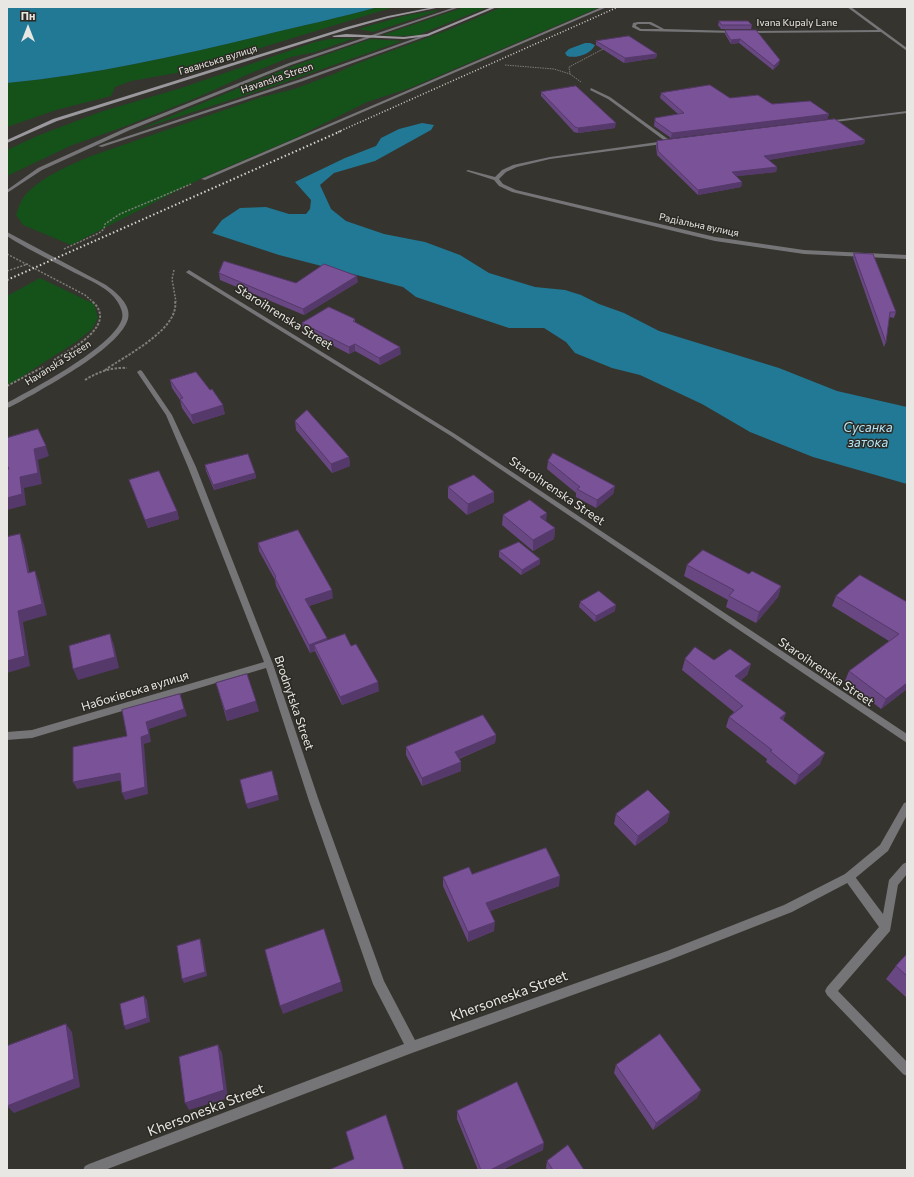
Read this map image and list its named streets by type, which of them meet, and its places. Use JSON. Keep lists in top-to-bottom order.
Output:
{
  "streets": {
    "main road": ["Гаванська вулиця", "Havanska Streen"],
    "street": [
      "Ivana Kupaly Lane",
      "Радіальна вулиця",
      "Staroihrenska Street",
      "Набоківська вулиця",
      "Brodnytska Street",
      "Khersoneska Street"
    ]
  },
  "crossings": [
    ["Набоківська вулиця", "Brodnytska Street"],
    ["Brodnytska Street", "Khersoneska Street"]
  ],
  "water": ["Сусанка затока"],
  "north": "top"
}
